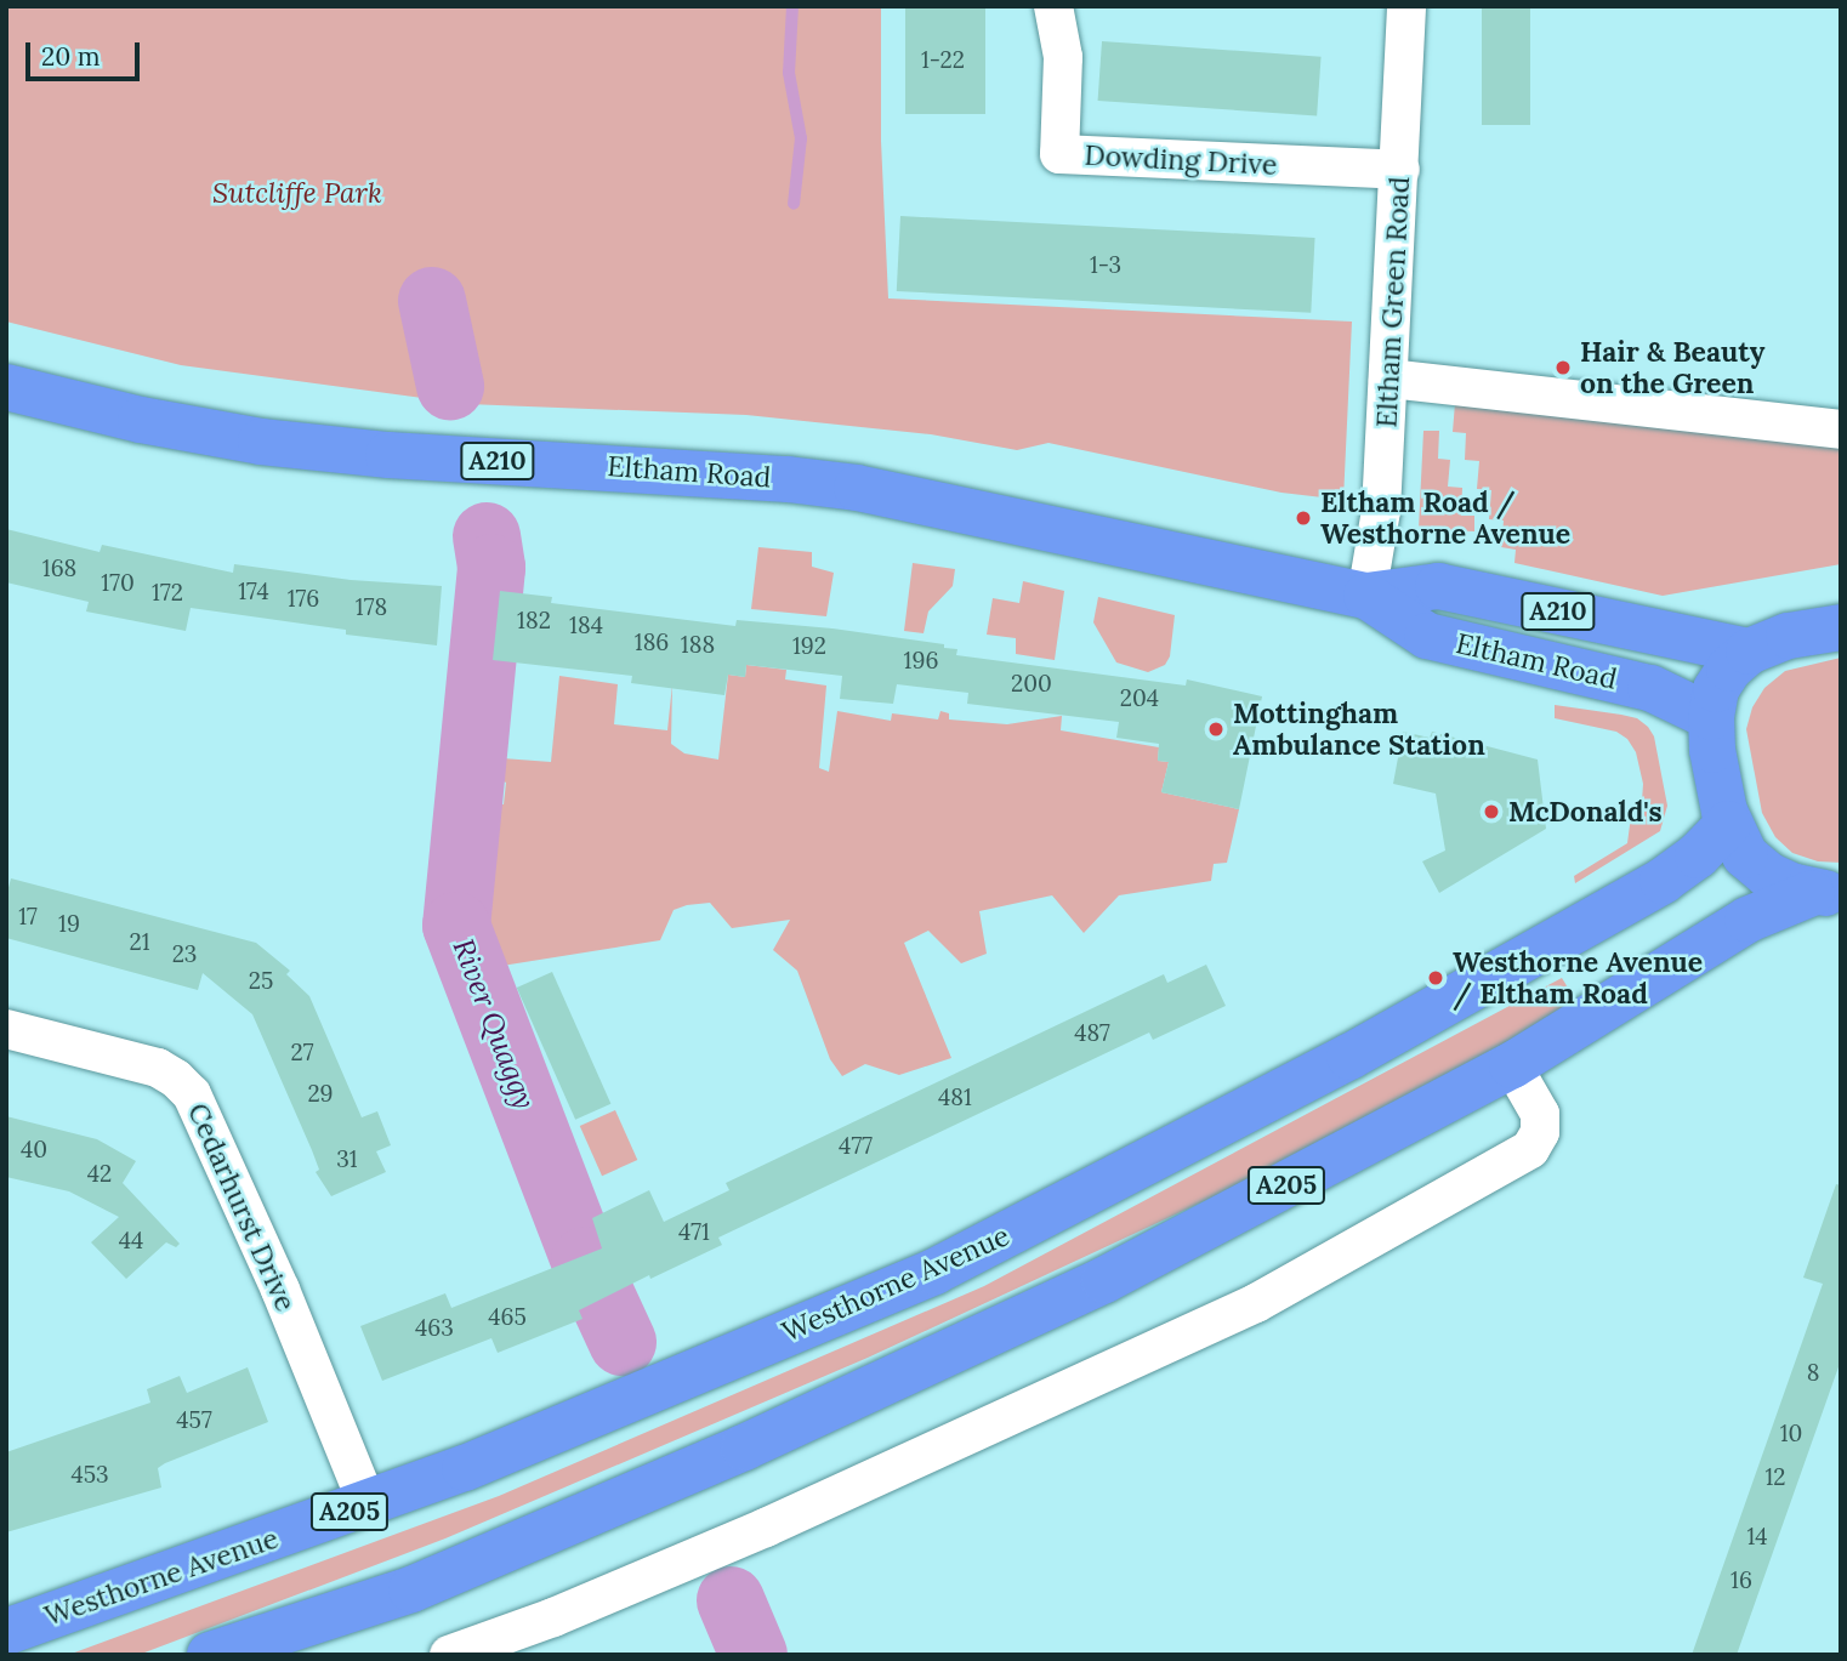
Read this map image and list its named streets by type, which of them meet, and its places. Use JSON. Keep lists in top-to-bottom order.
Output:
{
  "streets": {
    "highway": [
      "A210",
      "Eltham Road",
      "A205",
      "Westhorne Avenue"
    ],
    "street": ["Dowding Drive", "Eltham Green Road", "Cedarhurst Drive"]
  },
  "crossings": [
    ["Dowding Drive", "Eltham Green Road"],
    ["Eltham Green Road", "Eltham Road"],
    ["Eltham Road", "A205"],
    ["A205", "Westhorne Avenue"],
    ["Cedarhurst Drive", "Westhorne Avenue"]
  ],
  "water": ["River Quaggy"],
  "parks": ["Sutcliffe Park"],
  "places": [
    "Hair & Beauty on the Green",
    "Eltham Road / Westhorne Avenue",
    "Mottingham Ambulance Station",
    "McDonald's",
    "Westhorne Avenue / Eltham Road"
  ],
  "house_numbers": [
    "1-22",
    "1-3",
    "168",
    "170",
    "174",
    "172",
    "176",
    "178",
    "182",
    "184",
    "186",
    "188",
    "192",
    "196",
    "200",
    "204",
    "17",
    "19",
    "21",
    "23",
    "25",
    "487",
    "27",
    "29",
    "481",
    "477",
    "40",
    "31",
    "42",
    "471",
    "44",
    "465",
    "463",
    "8",
    "457",
    "10",
    "453",
    "12",
    "14",
    "16"
  ],
  "scale_bar": "20 m"
}
